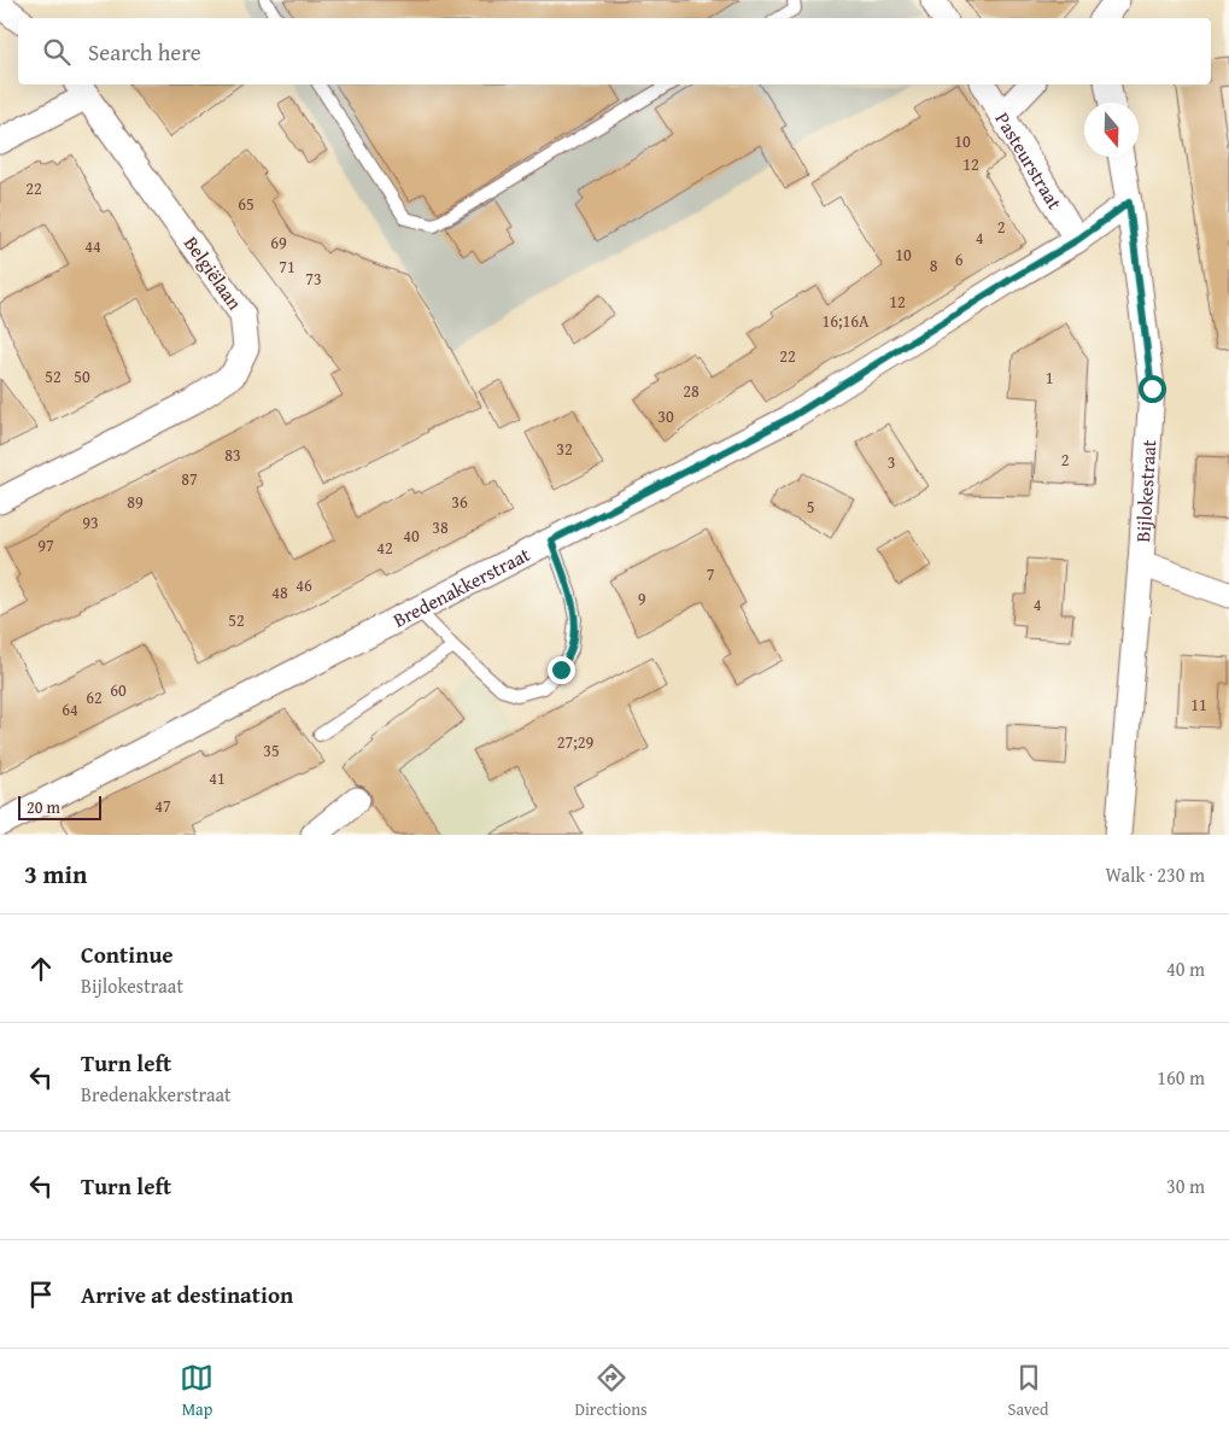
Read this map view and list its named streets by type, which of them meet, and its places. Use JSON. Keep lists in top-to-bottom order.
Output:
{
  "streets": {
    "street": [
      "Pasteurstraat",
      "Belgiëlaan",
      "Bijlokestraat",
      "Bredenakkerstraat"
    ]
  },
  "crossings": [
    ["Pasteurstraat", "Bredenakkerstraat"],
    ["Bijlokestraat", "Bredenakkerstraat"]
  ],
  "house_numbers": [
    "10",
    "12",
    "22",
    "65",
    "2",
    "4",
    "69",
    "44",
    "10",
    "6",
    "8",
    "71",
    "73",
    "12",
    "16;16A",
    "22",
    "52",
    "50",
    "1",
    "28",
    "30",
    "32",
    "83",
    "2",
    "3",
    "87",
    "89",
    "36",
    "5",
    "93",
    "38",
    "40",
    "97",
    "42",
    "7",
    "46",
    "48",
    "9",
    "4",
    "52",
    "60",
    "62",
    "11",
    "64",
    "27;29",
    "35",
    "41",
    "47"
  ],
  "scale_bar": "20 m",
  "north": "bottom",
  "page": {
    "search": "Search here",
    "scale": "20 m",
    "heading": ["3 min", "Walk · 230 m"],
    "list": [
      ["Continue", "Bijlokestraat", "40 m"],
      ["Turn left", "Bredenakkerstraat", "160 m"],
      ["Turn left", "30 m"],
      "Arrive at destination"
    ],
    "nav": ["Map", "Directions", "Saved"]
  }
}
